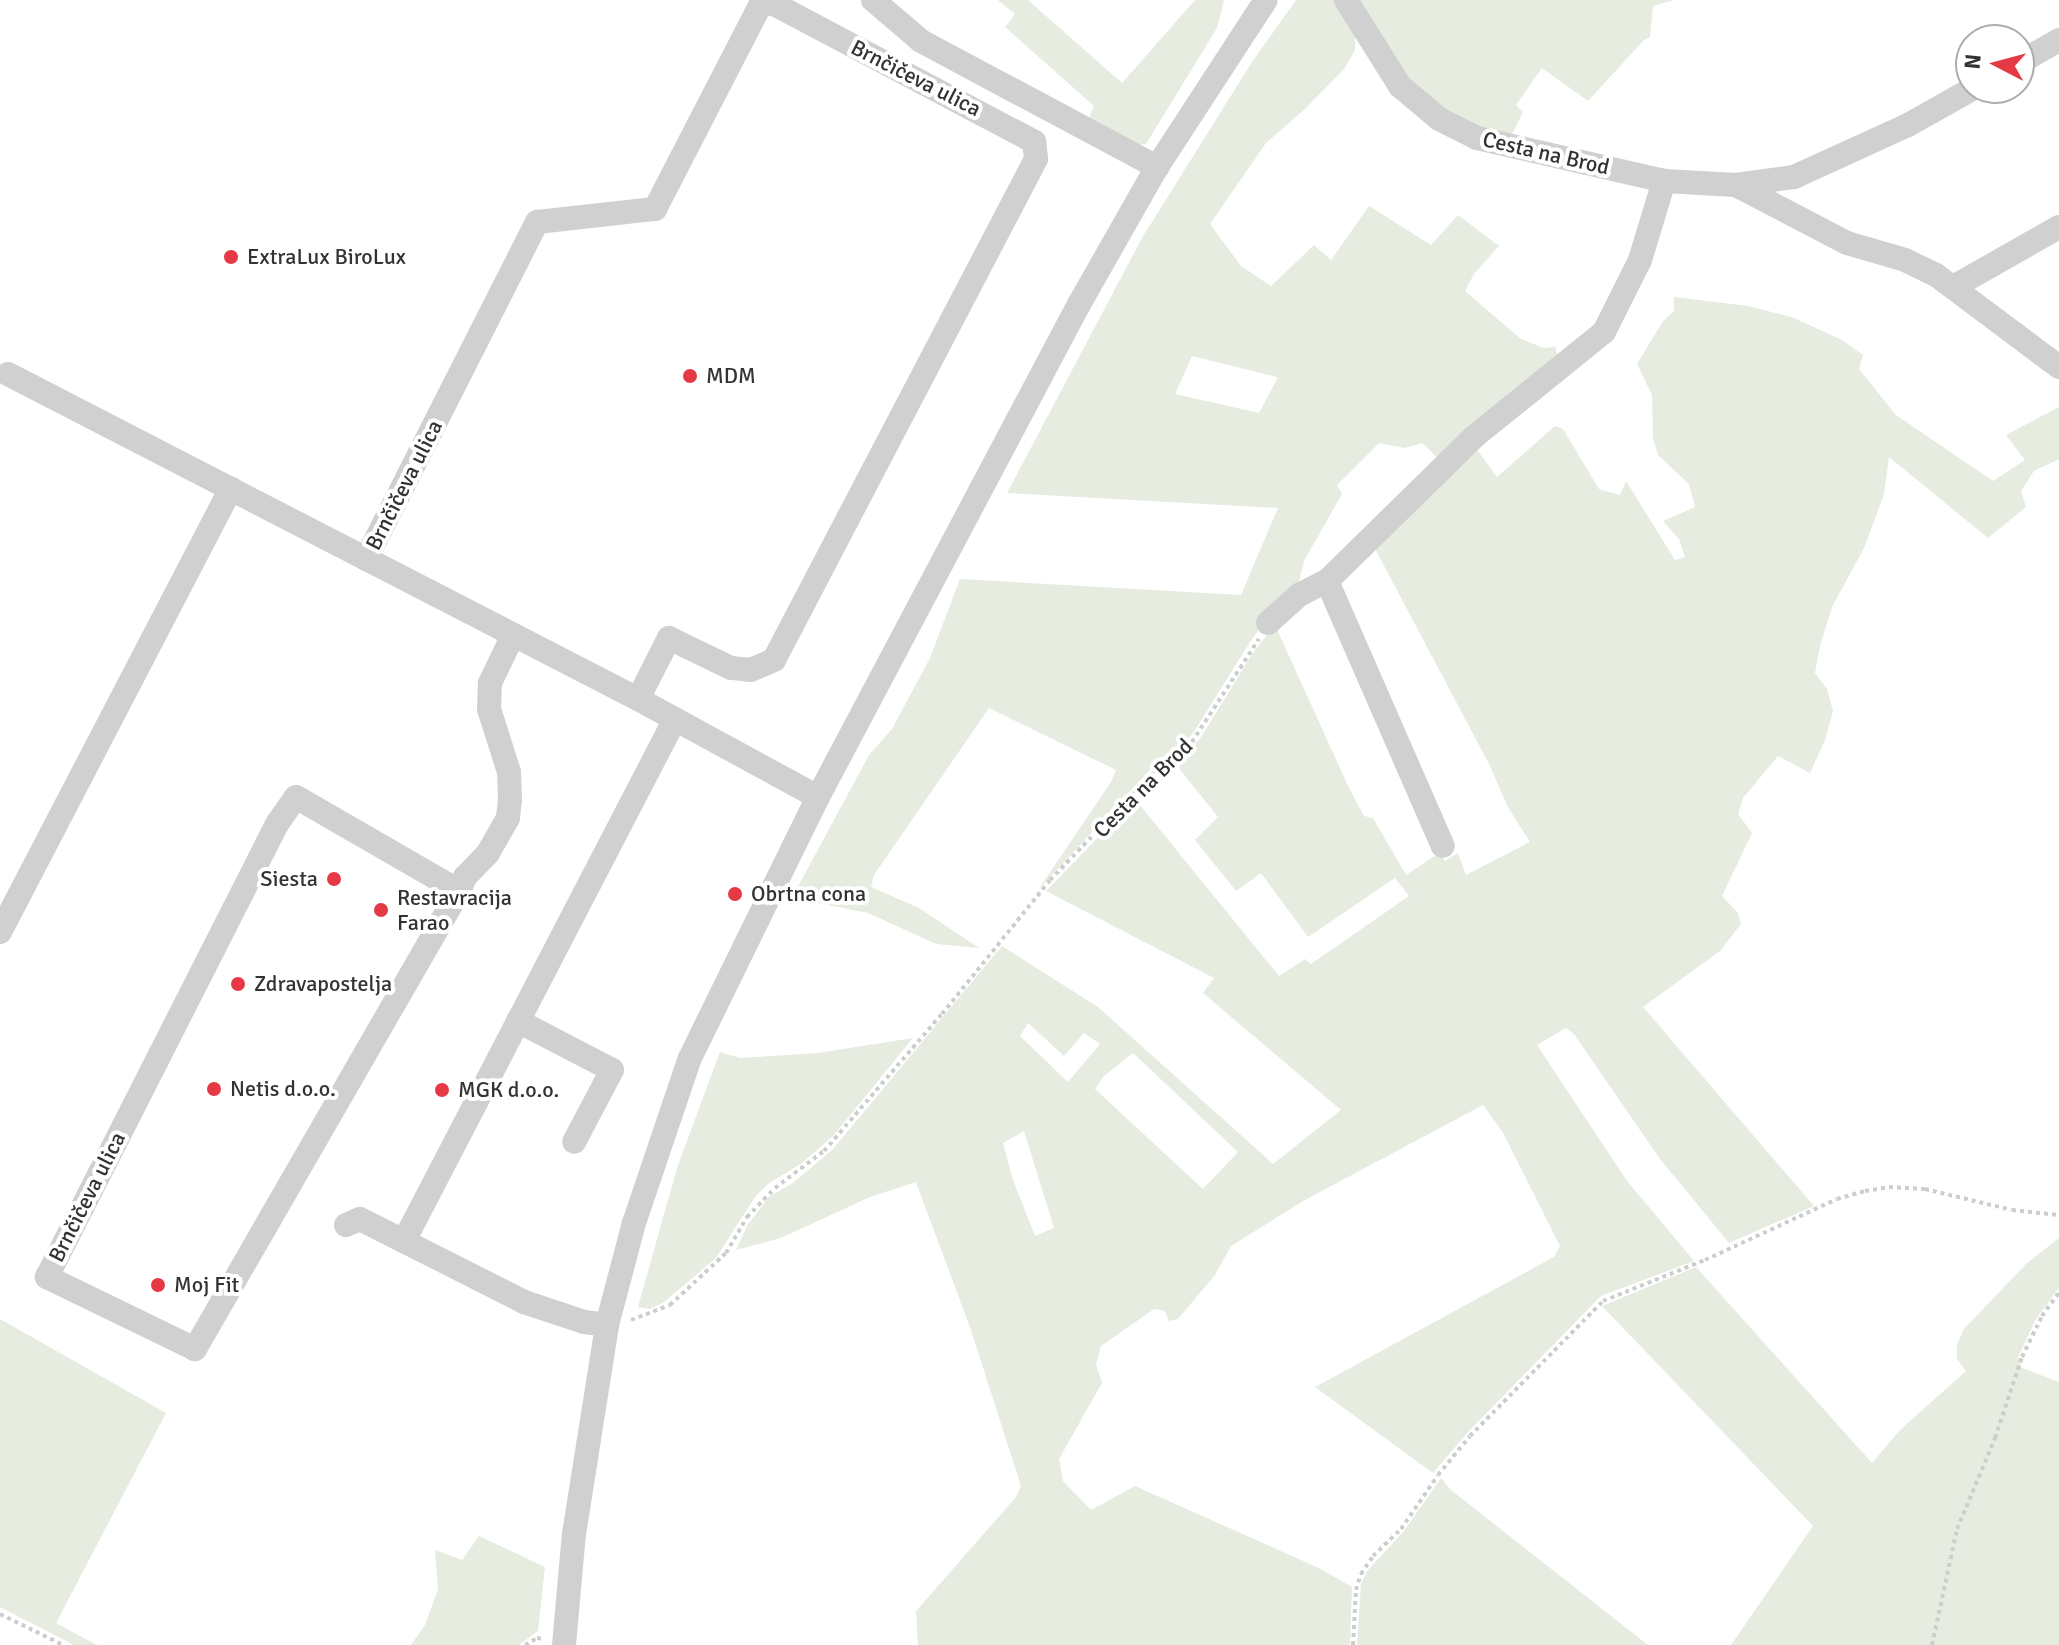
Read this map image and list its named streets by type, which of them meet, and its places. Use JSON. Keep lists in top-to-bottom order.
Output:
{
  "streets": {
    "street": ["Brnčičeva ulica", "Cesta na Brod"]
  },
  "places": [
    "ExtraLux BiroLux",
    "MDM",
    "Siesta",
    "Obrtna cona",
    "Restavracija Farao",
    "Zdravapostelja",
    "Netis d.o.o.",
    "MGK d.o.o.",
    "Moj Fit"
  ],
  "north": "left"
}
